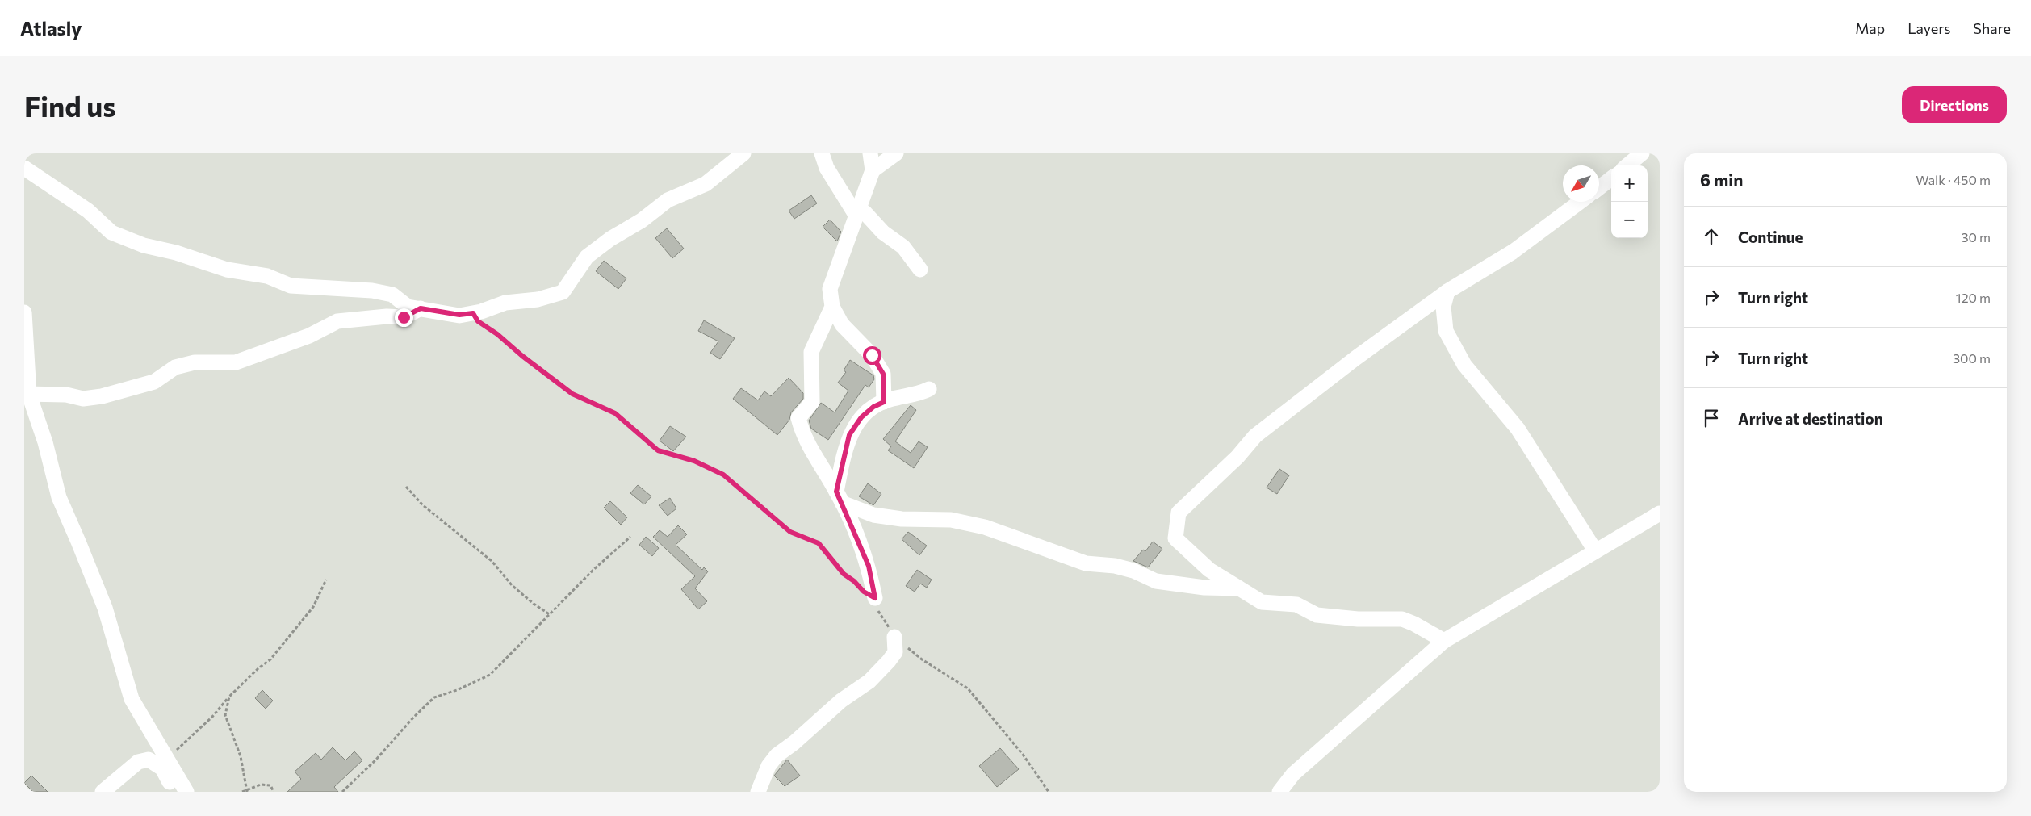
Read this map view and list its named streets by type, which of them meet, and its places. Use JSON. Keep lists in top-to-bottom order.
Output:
{
  "north": "bottom left",
  "page": {
    "header": "Atlasly",
    "nav": ["Map", "Layers", "Share"],
    "buttons": "Directions",
    "title": "Find us",
    "heading": ["6 min", "Walk · 450 m"],
    "map_buttons": ["+", "−"],
    "list": [
      ["Continue", "30 m"],
      ["Turn right", "120 m"],
      ["Turn right", "300 m"],
      "Arrive at destination"
    ]
  }
}
